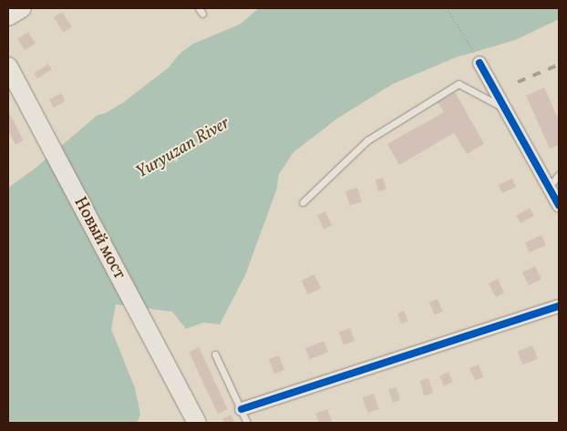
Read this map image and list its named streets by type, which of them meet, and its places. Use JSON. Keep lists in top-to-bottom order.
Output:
{
  "streets": {
    "main road": ["Новый мост"]
  },
  "water": ["Yuryuzan River"]
}
